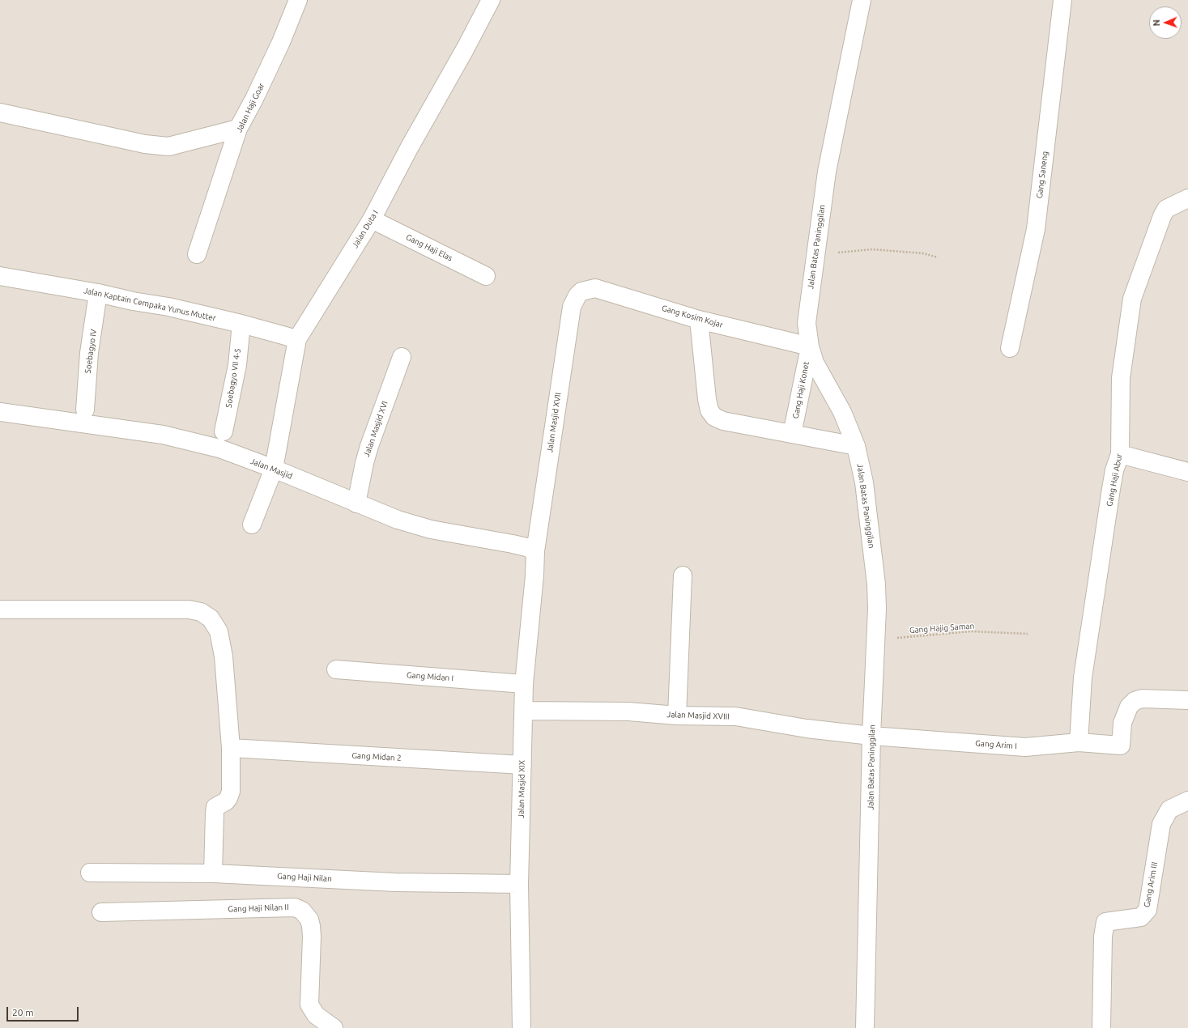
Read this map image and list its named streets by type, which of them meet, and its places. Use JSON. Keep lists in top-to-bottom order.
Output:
{
  "streets": {
    "street": [
      "Jalan Haji Goar",
      "Gang Saneng",
      "Jalan Duta I",
      "Jalan Batas Paninggilan",
      "Gang Haji Elas",
      "Jalan Kaptain Cempaka Yunus Mutter",
      "Gang Kosim Kojar",
      "Soebagyo IV",
      "Soebagyo VII 4-5",
      "Gang Haji Konet",
      "Jalan Masjid XVII",
      "Jalan Masjid XVI",
      "Jalan Masjid",
      "Gang Haji Abur",
      "Gang Midan I",
      "Jalan Masjid XVIII",
      "Gang Arim I",
      "Gang Midan 2",
      "Jalan Masjid XIX",
      "Gang Haji Nilan",
      "Gang Arim III",
      "Gang Haji Nilan II"
    ],
    "path": ["Gang Hajig Saman"]
  },
  "crossings": [
    ["Jalan Duta I", "Gang Haji Elas"],
    ["Jalan Duta I", "Jalan Kaptain Cempaka Yunus Mutter"],
    ["Jalan Duta I", "Jalan Masjid"],
    ["Jalan Batas Paninggilan", "Gang Kosim Kojar"],
    ["Jalan Batas Paninggilan", "Gang Haji Konet"],
    ["Jalan Batas Paninggilan", "Gang Hajig Saman"],
    ["Jalan Batas Paninggilan", "Jalan Masjid XVIII"],
    ["Jalan Batas Paninggilan", "Gang Arim I"],
    ["Jalan Kaptain Cempaka Yunus Mutter", "Soebagyo IV"],
    ["Jalan Kaptain Cempaka Yunus Mutter", "Soebagyo VII 4-5"],
    ["Gang Kosim Kojar", "Gang Haji Konet"],
    ["Gang Kosim Kojar", "Jalan Masjid XVII"],
    ["Jalan Masjid XVII", "Jalan Masjid"],
    ["Jalan Masjid XVII", "Jalan Masjid XIX"],
    ["Jalan Masjid XVI", "Jalan Masjid"],
    ["Jalan Masjid", "Jalan Masjid XIX"],
    ["Gang Haji Abur", "Gang Arim I"],
    ["Gang Midan I", "Jalan Masjid XIX"],
    ["Jalan Masjid XVIII", "Gang Arim I"],
    ["Jalan Masjid XVIII", "Jalan Masjid XIX"],
    ["Gang Midan 2", "Jalan Masjid XIX"],
    ["Jalan Masjid XIX", "Gang Haji Nilan"]
  ],
  "scale_bar": "20 m",
  "north": "left"
}
